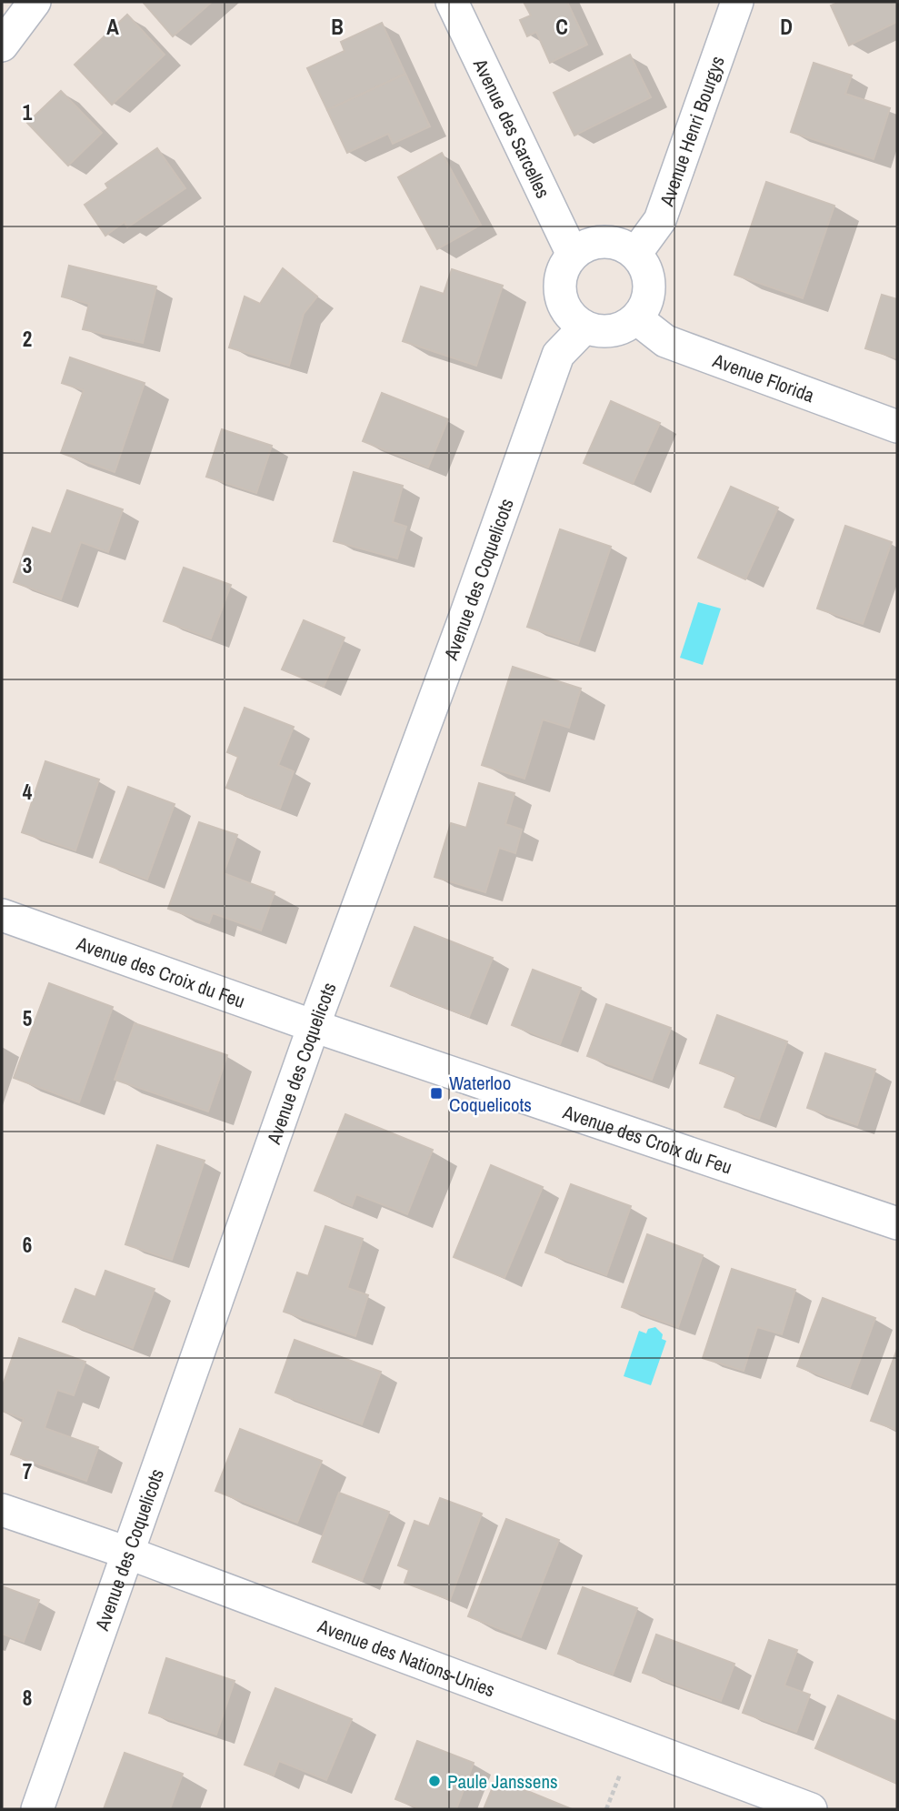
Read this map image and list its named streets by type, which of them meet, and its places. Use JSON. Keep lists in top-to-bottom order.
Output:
{
  "streets": {
    "street": [
      "Avenue des Sarcelles",
      "Avenue Henri Bourgys",
      "Avenue Florida",
      "Avenue des Coquelicots",
      "Avenue des Croix du Feu",
      "Avenue des Nations-Unies"
    ]
  },
  "crossings": [
    ["Avenue des Sarcelles", "Avenue Henri Bourgys"],
    ["Avenue des Sarcelles", "Avenue Florida"],
    ["Avenue des Sarcelles", "Avenue des Coquelicots"],
    ["Avenue Henri Bourgys", "Avenue Florida"],
    ["Avenue Henri Bourgys", "Avenue des Coquelicots"],
    ["Avenue Florida", "Avenue des Coquelicots"],
    ["Avenue des Coquelicots", "Avenue des Croix du Feu"],
    ["Avenue des Coquelicots", "Avenue des Nations-Unies"]
  ],
  "places": {
    "transit": ["Waterloo Coquelicots"],
    "other": ["Paule Janssens"]
  },
  "grid": {
    "columns": [
      "A",
      "B",
      "C",
      "D"
    ],
    "rows": [
      "1",
      "2",
      "3",
      "4",
      "5",
      "6",
      "7",
      "8"
    ]
  }
}
